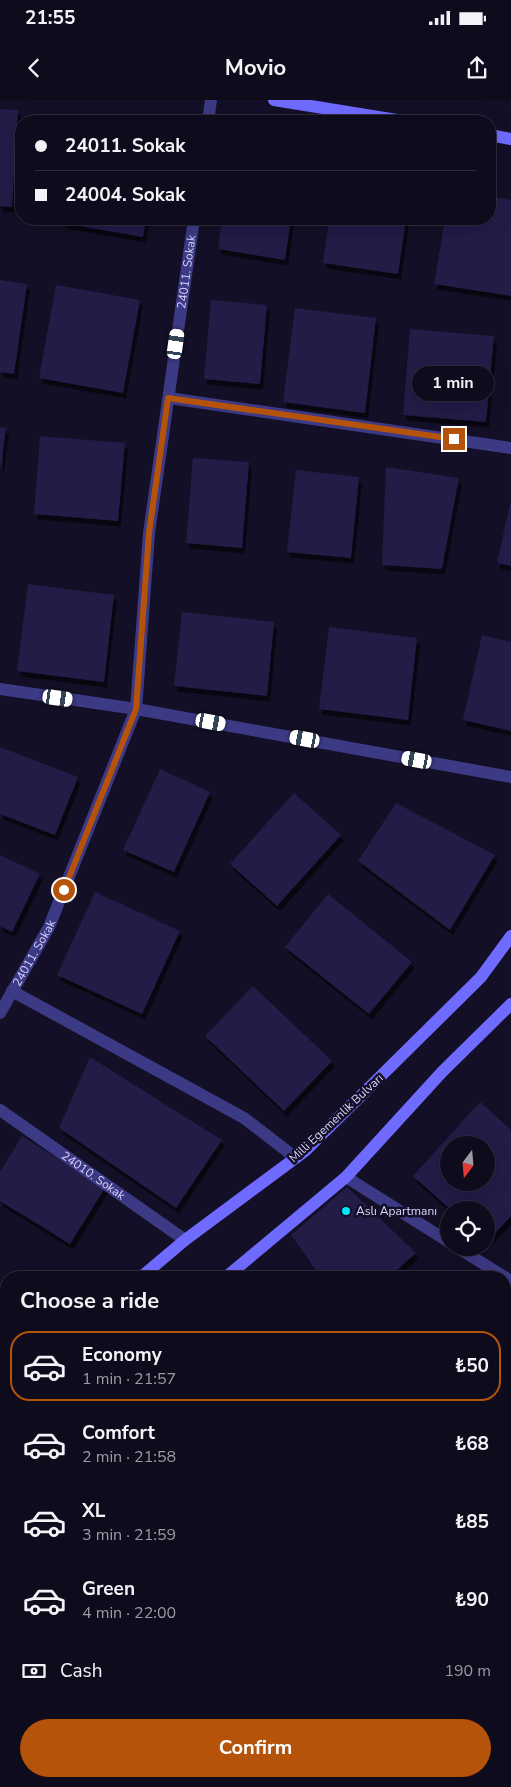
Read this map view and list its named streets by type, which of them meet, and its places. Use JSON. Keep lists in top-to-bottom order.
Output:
{
  "streets": {
    "main road": ["Milli Egemenlik Bulvarı"],
    "street": ["24011. Sokak", "24010. Sokak"]
  },
  "crossings": [
    ["Milli Egemenlik Bulvarı", "24010. Sokak"]
  ],
  "places": ["Aslı Apartmanı"],
  "north": "bottom",
  "page": {
    "status": "21:55",
    "header": "Movio",
    "banner": ["24011. Sokak", "24004. Sokak"],
    "bubble": "1 min",
    "heading": "Choose a ride",
    "list": [
      {
        "name": "Economy",
        "note": "1 min · 21:57",
        "value": "₺50"
      },
      {
        "name": "Comfort",
        "note": "2 min · 21:58",
        "value": "₺68"
      },
      {
        "name": "XL",
        "note": "3 min · 21:59",
        "value": "₺85"
      },
      {
        "name": "Green",
        "note": "4 min · 22:00",
        "value": "₺90"
      }
    ],
    "pay": ["Cash", "190 m"],
    "buttons": "Confirm"
  }
}
